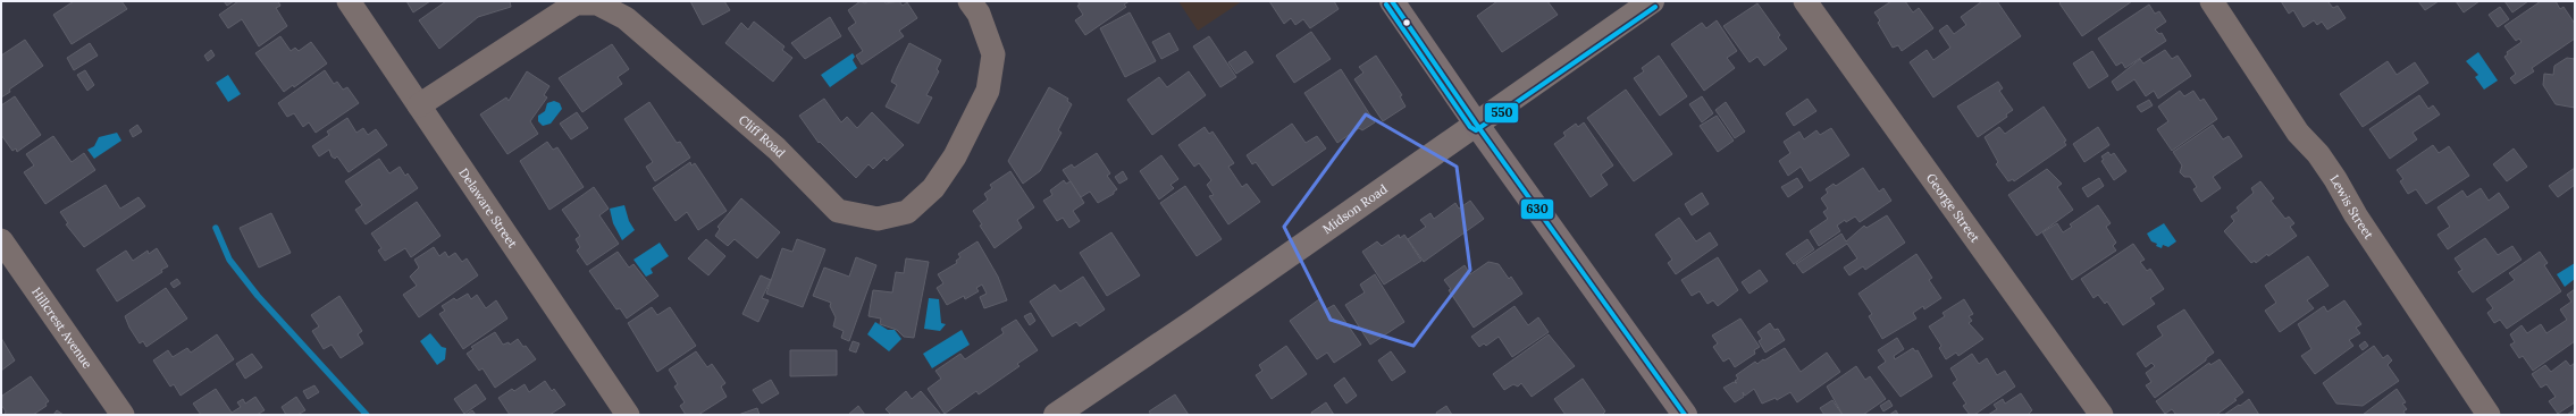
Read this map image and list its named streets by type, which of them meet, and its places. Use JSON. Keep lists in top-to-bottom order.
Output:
{
  "streets": {
    "street": [
      "Cliff Road",
      "Lewis Street",
      "Delaware Street",
      "George Street",
      "Midson Road",
      "Hillcrest Avenue"
    ]
  },
  "crossings": [
    ["Cliff Road", "Delaware Street"]
  ],
  "lines": ["transit line 630", "transit line 550"]
}
